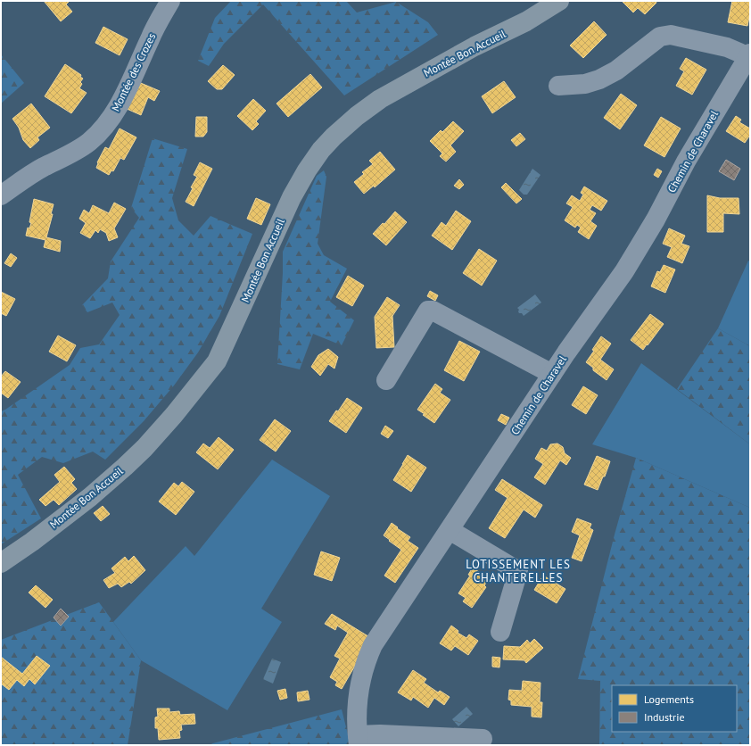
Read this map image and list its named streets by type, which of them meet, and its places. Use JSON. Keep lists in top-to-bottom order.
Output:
{
  "streets": {
    "main road": ["Montée Bon Accueil"],
    "street": ["Montée des Crozes", "Chemin de Charavel"]
  },
  "districts": ["LOTISSEMENT LES CHANTERELLES"],
  "legend": ["Logements", "Industrie"]
}
